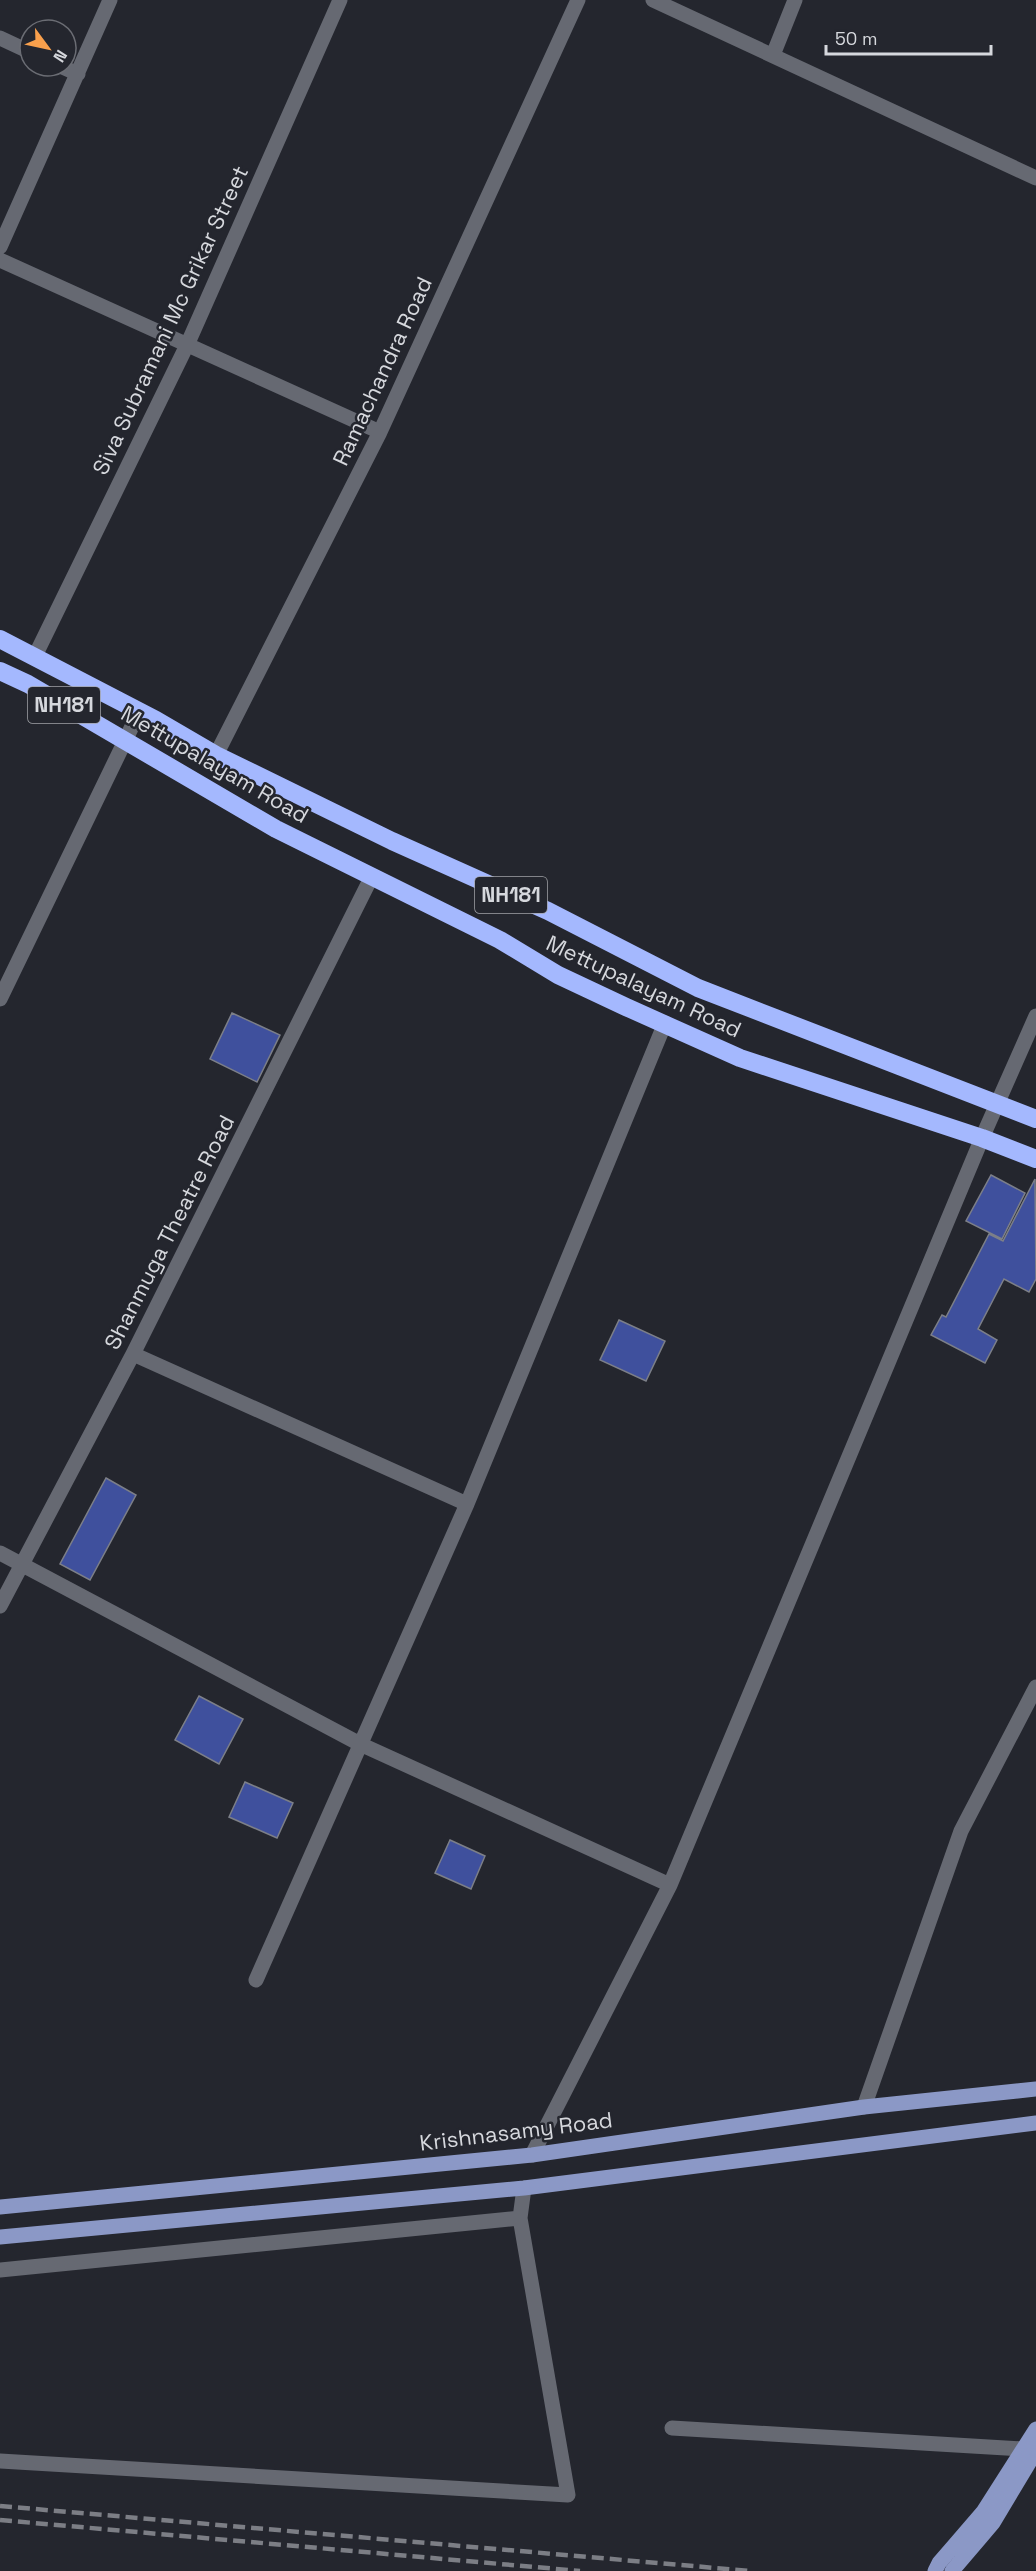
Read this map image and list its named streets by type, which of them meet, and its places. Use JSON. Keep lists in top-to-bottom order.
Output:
{
  "streets": {
    "highway": ["NH181", "Mettupalayam Road"],
    "main road": ["Krishnasamy Road"],
    "street": ["Siva Subramani Mc Grikar Street", "Ramachandra Road", "Shanmuga Theatre Road"]
  },
  "crossings": [
    ["Siva Subramani Mc Grikar Street", "Mettupalayam Road"],
    ["Ramachandra Road", "Mettupalayam Road"],
    ["Mettupalayam Road", "Shanmuga Theatre Road"]
  ],
  "scale_bar": "50 m",
  "north": "bottom right"
}
